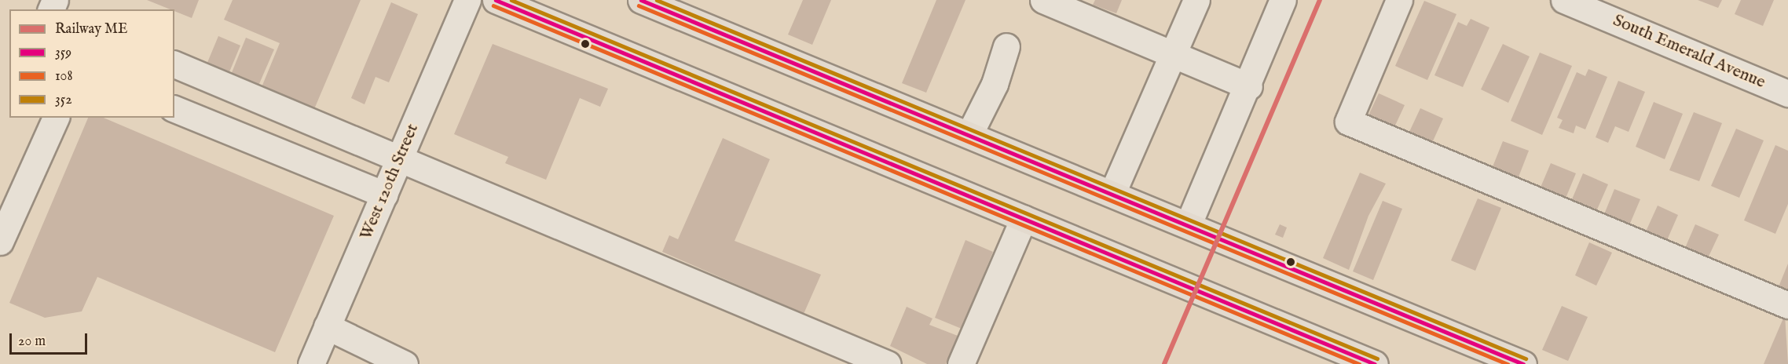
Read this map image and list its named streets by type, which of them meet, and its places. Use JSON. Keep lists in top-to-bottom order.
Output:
{
  "streets": {
    "street": ["South Emerald Avenue", "West 120th Street"]
  },
  "lines": [
    "rail line ME",
    "transit line 359",
    "transit line 352",
    "transit line 108"
  ],
  "legend": [
    "Railway ME",
    "359",
    "108",
    "352"
  ],
  "scale_bar": "20 m"
}
